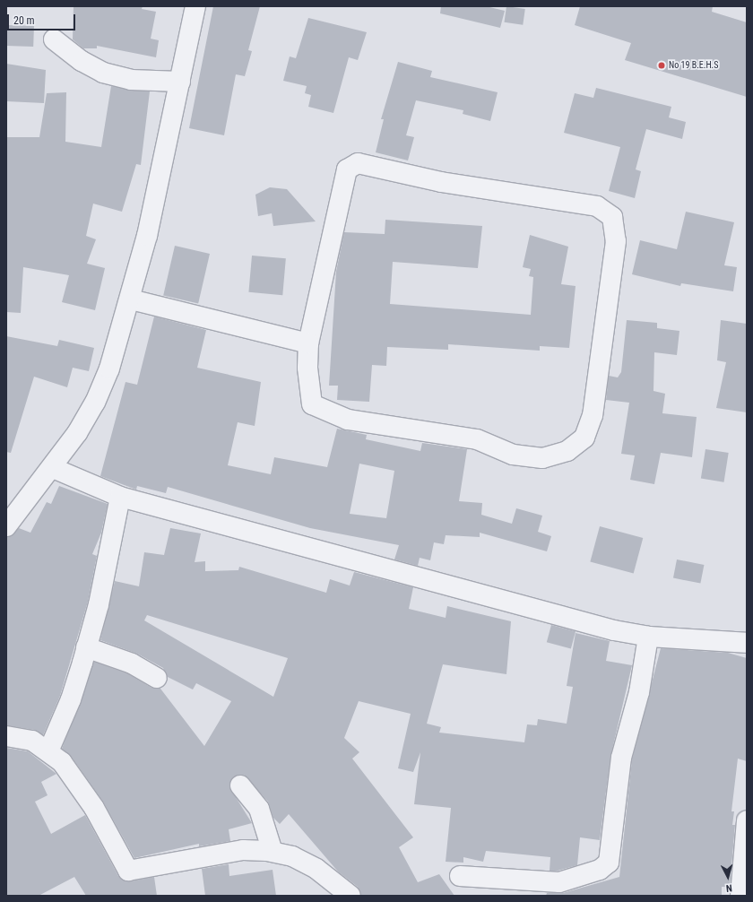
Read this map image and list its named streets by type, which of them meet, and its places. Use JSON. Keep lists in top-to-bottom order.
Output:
{
  "places": ["No 19 B.E.H.S"],
  "scale_bar": "20 m",
  "north": "bottom"
}
